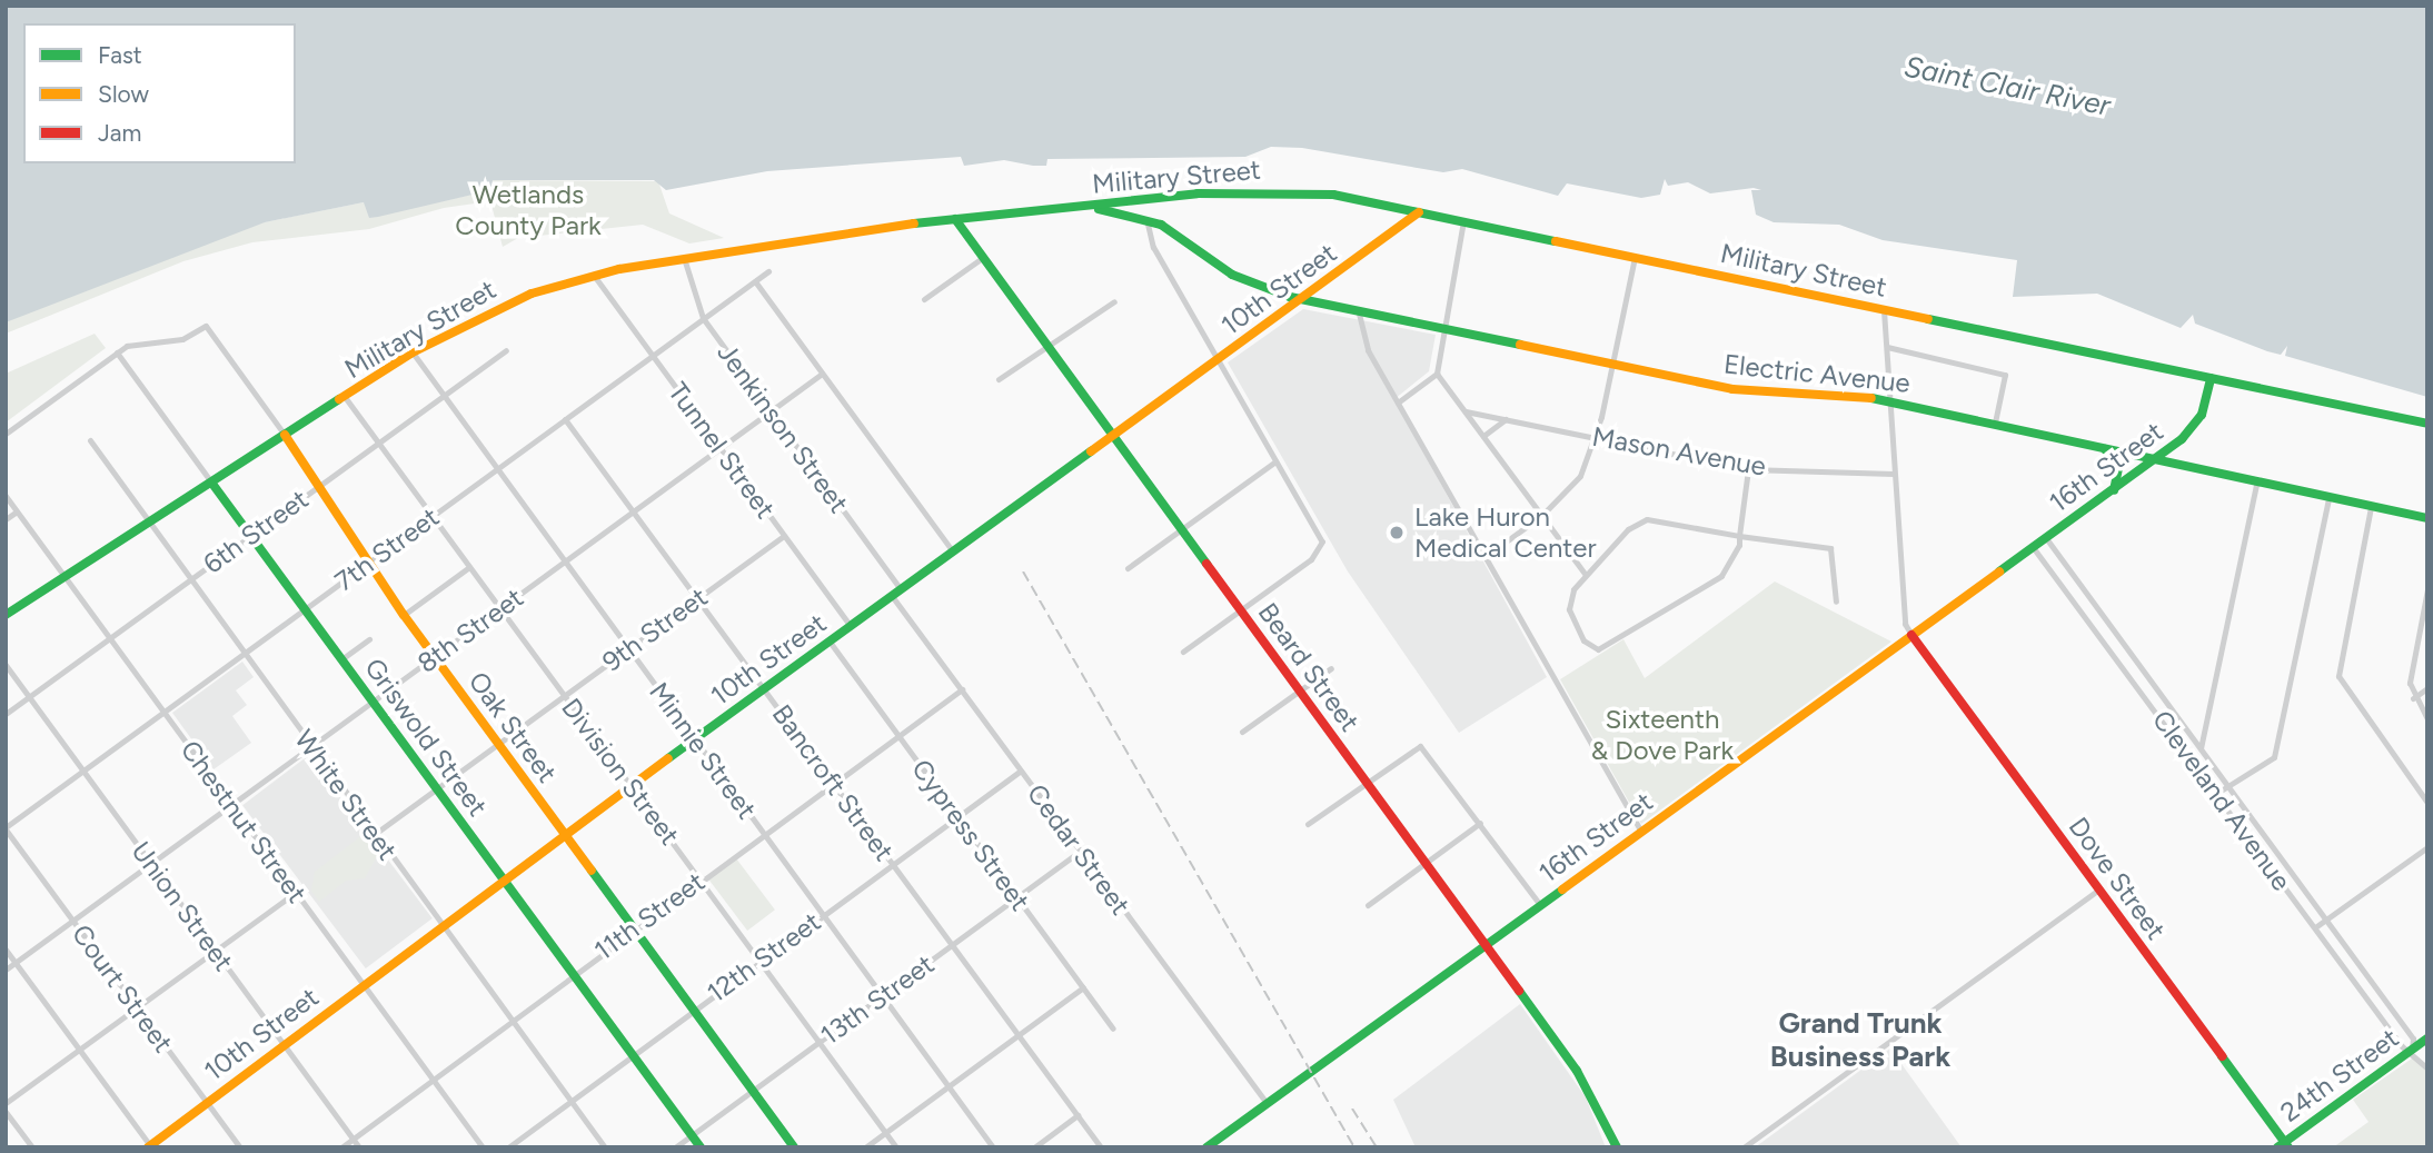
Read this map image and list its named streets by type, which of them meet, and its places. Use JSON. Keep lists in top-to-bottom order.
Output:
{
  "streets": {
    "main road": [
      "Military Street",
      "10th Street",
      "Electric Avenue",
      "16th Street",
      "Beard Street",
      "Oak Street",
      "Griswold Street",
      "Dove Street",
      "24th Street"
    ],
    "street": [
      "Jenkinson Street",
      "Tunnel Street",
      "Mason Avenue",
      "6th Street",
      "7th Street",
      "9th Street",
      "8th Street",
      "Minnie Street",
      "Division Street",
      "Bancroft Street",
      "White Street",
      "Cleveland Avenue",
      "Chestnut Street",
      "Cypress Street",
      "Cedar Street",
      "Union Street",
      "11th Street",
      "12th Street",
      "Court Street",
      "13th Street"
    ]
  },
  "crossings": [
    ["Military Street", "10th Street"],
    ["Military Street", "Electric Avenue"],
    ["Military Street", "Jenkinson Street"],
    ["Military Street", "Tunnel Street"],
    ["Military Street", "16th Street"],
    ["Military Street", "Beard Street"],
    ["Military Street", "Oak Street"],
    ["Military Street", "Griswold Street"],
    ["Military Street", "Minnie Street"],
    ["Military Street", "Division Street"],
    ["Military Street", "White Street"],
    ["Military Street", "Chestnut Street"],
    ["10th Street", "Electric Avenue"],
    ["10th Street", "Jenkinson Street"],
    ["10th Street", "Tunnel Street"],
    ["10th Street", "Beard Street"],
    ["10th Street", "Oak Street"],
    ["10th Street", "Griswold Street"],
    ["10th Street", "Minnie Street"],
    ["10th Street", "Division Street"],
    ["10th Street", "Bancroft Street"],
    ["10th Street", "White Street"],
    ["10th Street", "Chestnut Street"],
    ["10th Street", "Cypress Street"],
    ["10th Street", "Cedar Street"],
    ["10th Street", "Union Street"],
    ["10th Street", "Court Street"],
    ["Electric Avenue", "16th Street"],
    ["Jenkinson Street", "7th Street"],
    ["Jenkinson Street", "8th Street"],
    ["Tunnel Street", "7th Street"],
    ["Tunnel Street", "9th Street"],
    ["Tunnel Street", "8th Street"],
    ["16th Street", "Beard Street"],
    ["16th Street", "Cleveland Avenue"],
    ["16th Street", "Cedar Street"],
    ["16th Street", "Dove Street"],
    ["6th Street", "Oak Street"],
    ["6th Street", "Griswold Street"],
    ["6th Street", "Minnie Street"],
    ["6th Street", "Division Street"],
    ["6th Street", "White Street"],
    ["6th Street", "Chestnut Street"],
    ["6th Street", "Union Street"],
    ["7th Street", "Oak Street"],
    ["7th Street", "Griswold Street"],
    ["7th Street", "Minnie Street"],
    ["7th Street", "Division Street"],
    ["7th Street", "Bancroft Street"],
    ["7th Street", "White Street"],
    ["7th Street", "Chestnut Street"],
    ["7th Street", "Union Street"],
    ["7th Street", "Court Street"],
    ["9th Street", "Oak Street"],
    ["9th Street", "Griswold Street"],
    ["9th Street", "Minnie Street"],
    ["9th Street", "Division Street"],
    ["9th Street", "Bancroft Street"],
    ["9th Street", "White Street"],
    ["8th Street", "Oak Street"],
    ["8th Street", "Griswold Street"],
    ["8th Street", "Minnie Street"],
    ["8th Street", "Division Street"],
    ["8th Street", "Bancroft Street"],
    ["8th Street", "White Street"],
    ["8th Street", "Chestnut Street"],
    ["8th Street", "Union Street"],
    ["8th Street", "Court Street"],
    ["Oak Street", "Griswold Street"],
    ["Oak Street", "11th Street"],
    ["Oak Street", "12th Street"],
    ["Oak Street", "13th Street"],
    ["Griswold Street", "11th Street"],
    ["Griswold Street", "12th Street"],
    ["Griswold Street", "13th Street"],
    ["Minnie Street", "11th Street"],
    ["Minnie Street", "12th Street"],
    ["Minnie Street", "13th Street"],
    ["Division Street", "11th Street"],
    ["Division Street", "12th Street"],
    ["Division Street", "13th Street"],
    ["Bancroft Street", "11th Street"],
    ["Bancroft Street", "12th Street"],
    ["Bancroft Street", "13th Street"],
    ["White Street", "11th Street"],
    ["White Street", "12th Street"],
    ["Cleveland Avenue", "24th Street"],
    ["Chestnut Street", "11th Street"],
    ["Cypress Street", "11th Street"],
    ["Cypress Street", "12th Street"],
    ["Cypress Street", "13th Street"],
    ["Cedar Street", "11th Street"],
    ["Cedar Street", "12th Street"],
    ["Cedar Street", "13th Street"],
    ["Dove Street", "24th Street"],
    ["Union Street", "11th Street"]
  ],
  "districts": ["Grand Trunk Business Park"],
  "water": ["Saint Clair River"],
  "parks": ["Wetlands County Park", "Sixteenth & Dove Park"],
  "places": ["Lake Huron Medical Center"],
  "legend": ["Fast", "Slow", "Jam"]
}
